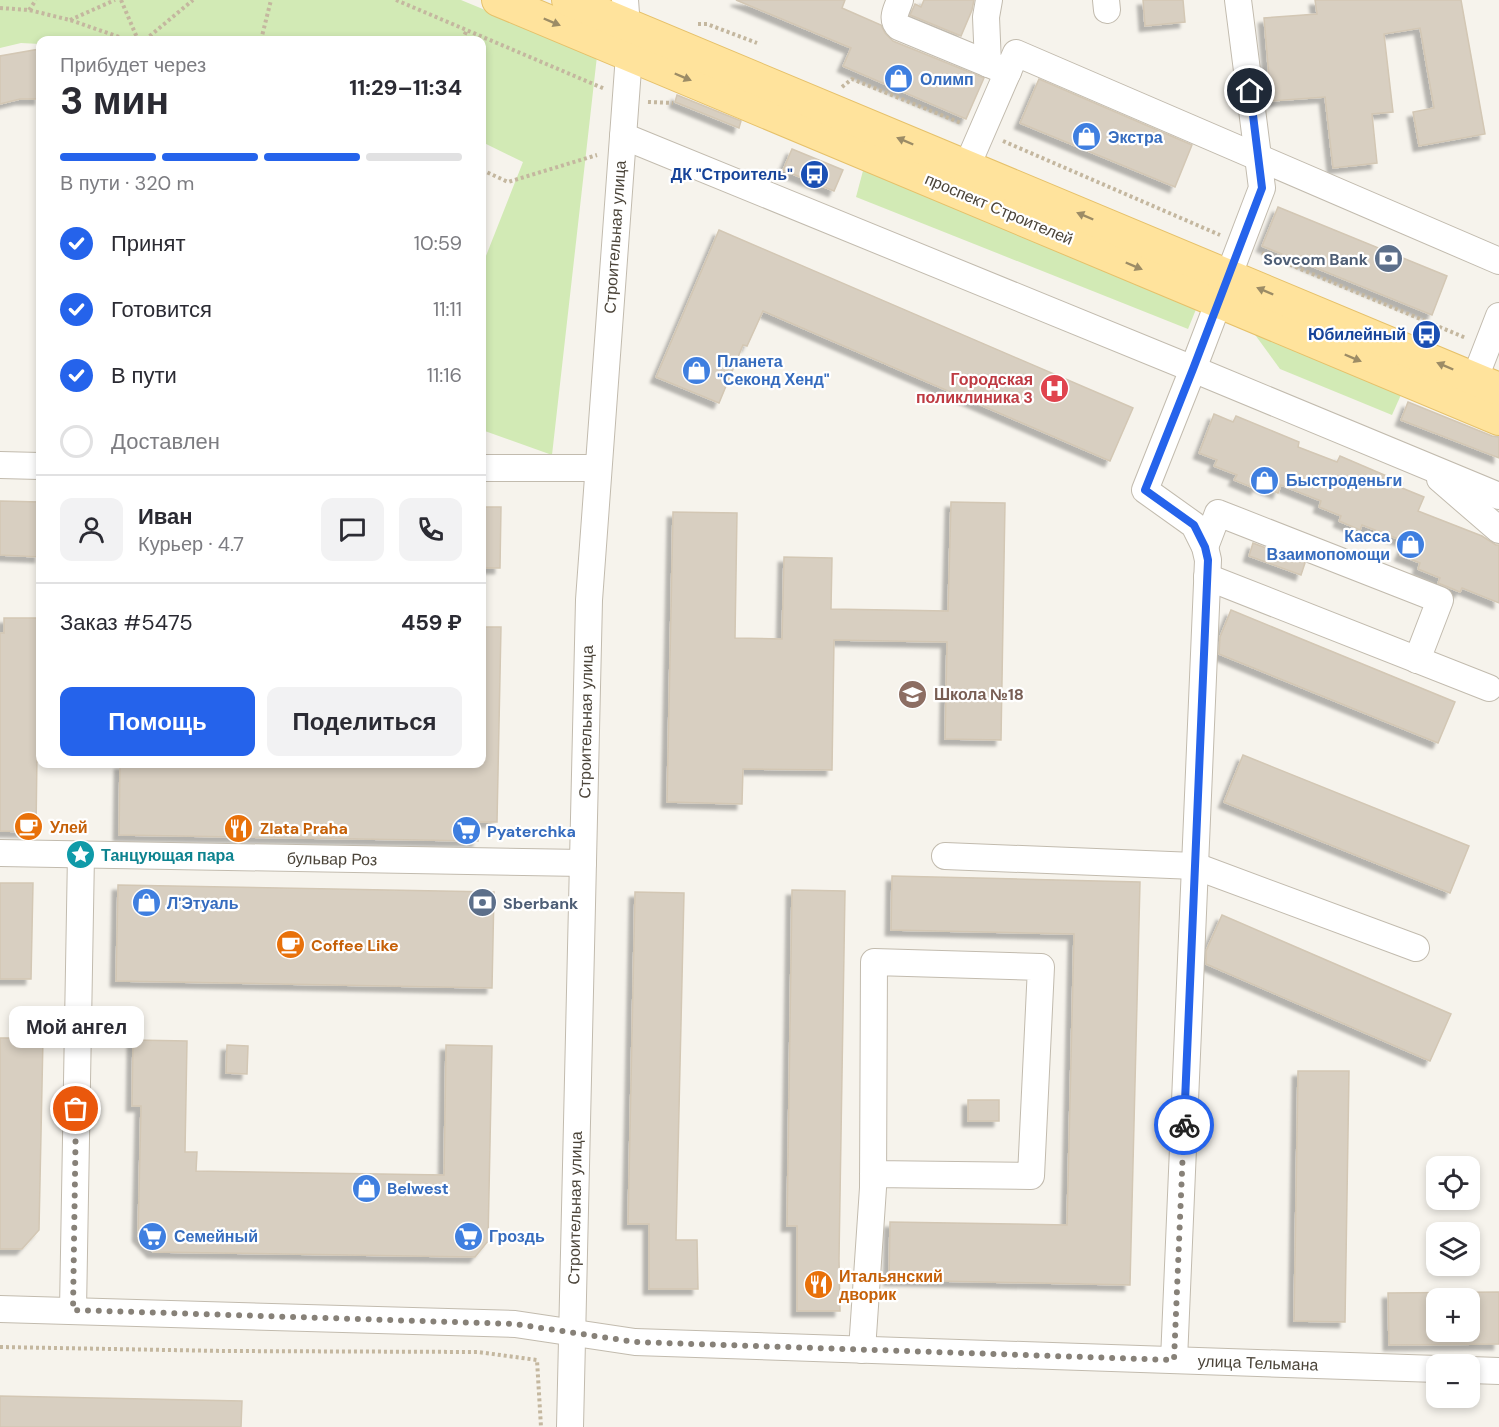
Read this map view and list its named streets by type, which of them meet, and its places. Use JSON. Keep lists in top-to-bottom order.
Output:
{
  "streets": {
    "main road": ["проспект Строителей"],
    "street": ["Строительная улица", "бульвар Роз", "улица Тельмана"]
  },
  "crossings": [
    ["проспект Строителей", "Строительная улица"],
    ["Строительная улица", "бульвар Роз"],
    ["Строительная улица", "улица Тельмана"]
  ],
  "places": {
    "shop": [
      "Олимп",
      "Экстра",
      "Планета \"Секонд Хенд\"",
      "Быстроденьги",
      "Касса Взаимопомощи",
      "Л'Этуаль",
      "Belwest"
    ],
    "bus stop": ["ДК \"Строитель\"", "Юбилейный"],
    "bank": ["Sovcom Bank", "Sberbank"],
    "hospital": ["Городская поликлиника 3"],
    "school or university": ["Школа №18"],
    "cafe": ["Улей", "Coffee Like"],
    "restaurant": ["Zlata Praha", "Итальянский дворик"],
    "supermarket": ["Pyaterchka", "Семейный", "Гроздь"],
    "place": ["Танцующая пара"],
    "other": ["Мой ангел"]
  },
  "page": {
    "heading": ["3 мин", "Прибудет через", "11:29–11:34"],
    "panel": [
      "Иван",
      "Курьер · 4.7",
      "Заказ #5475",
      "459 ₽"
    ],
    "bar": "В пути · 320 m",
    "list": [
      ["Принят", "10:59"],
      ["Готовится", "11:11"],
      ["В пути", "11:16"],
      "Доставлен"
    ],
    "buttons": ["Помощь", "Поделиться"],
    "bubble": "Мой ангел",
    "map_buttons": ["+", "−"]
  }
}
